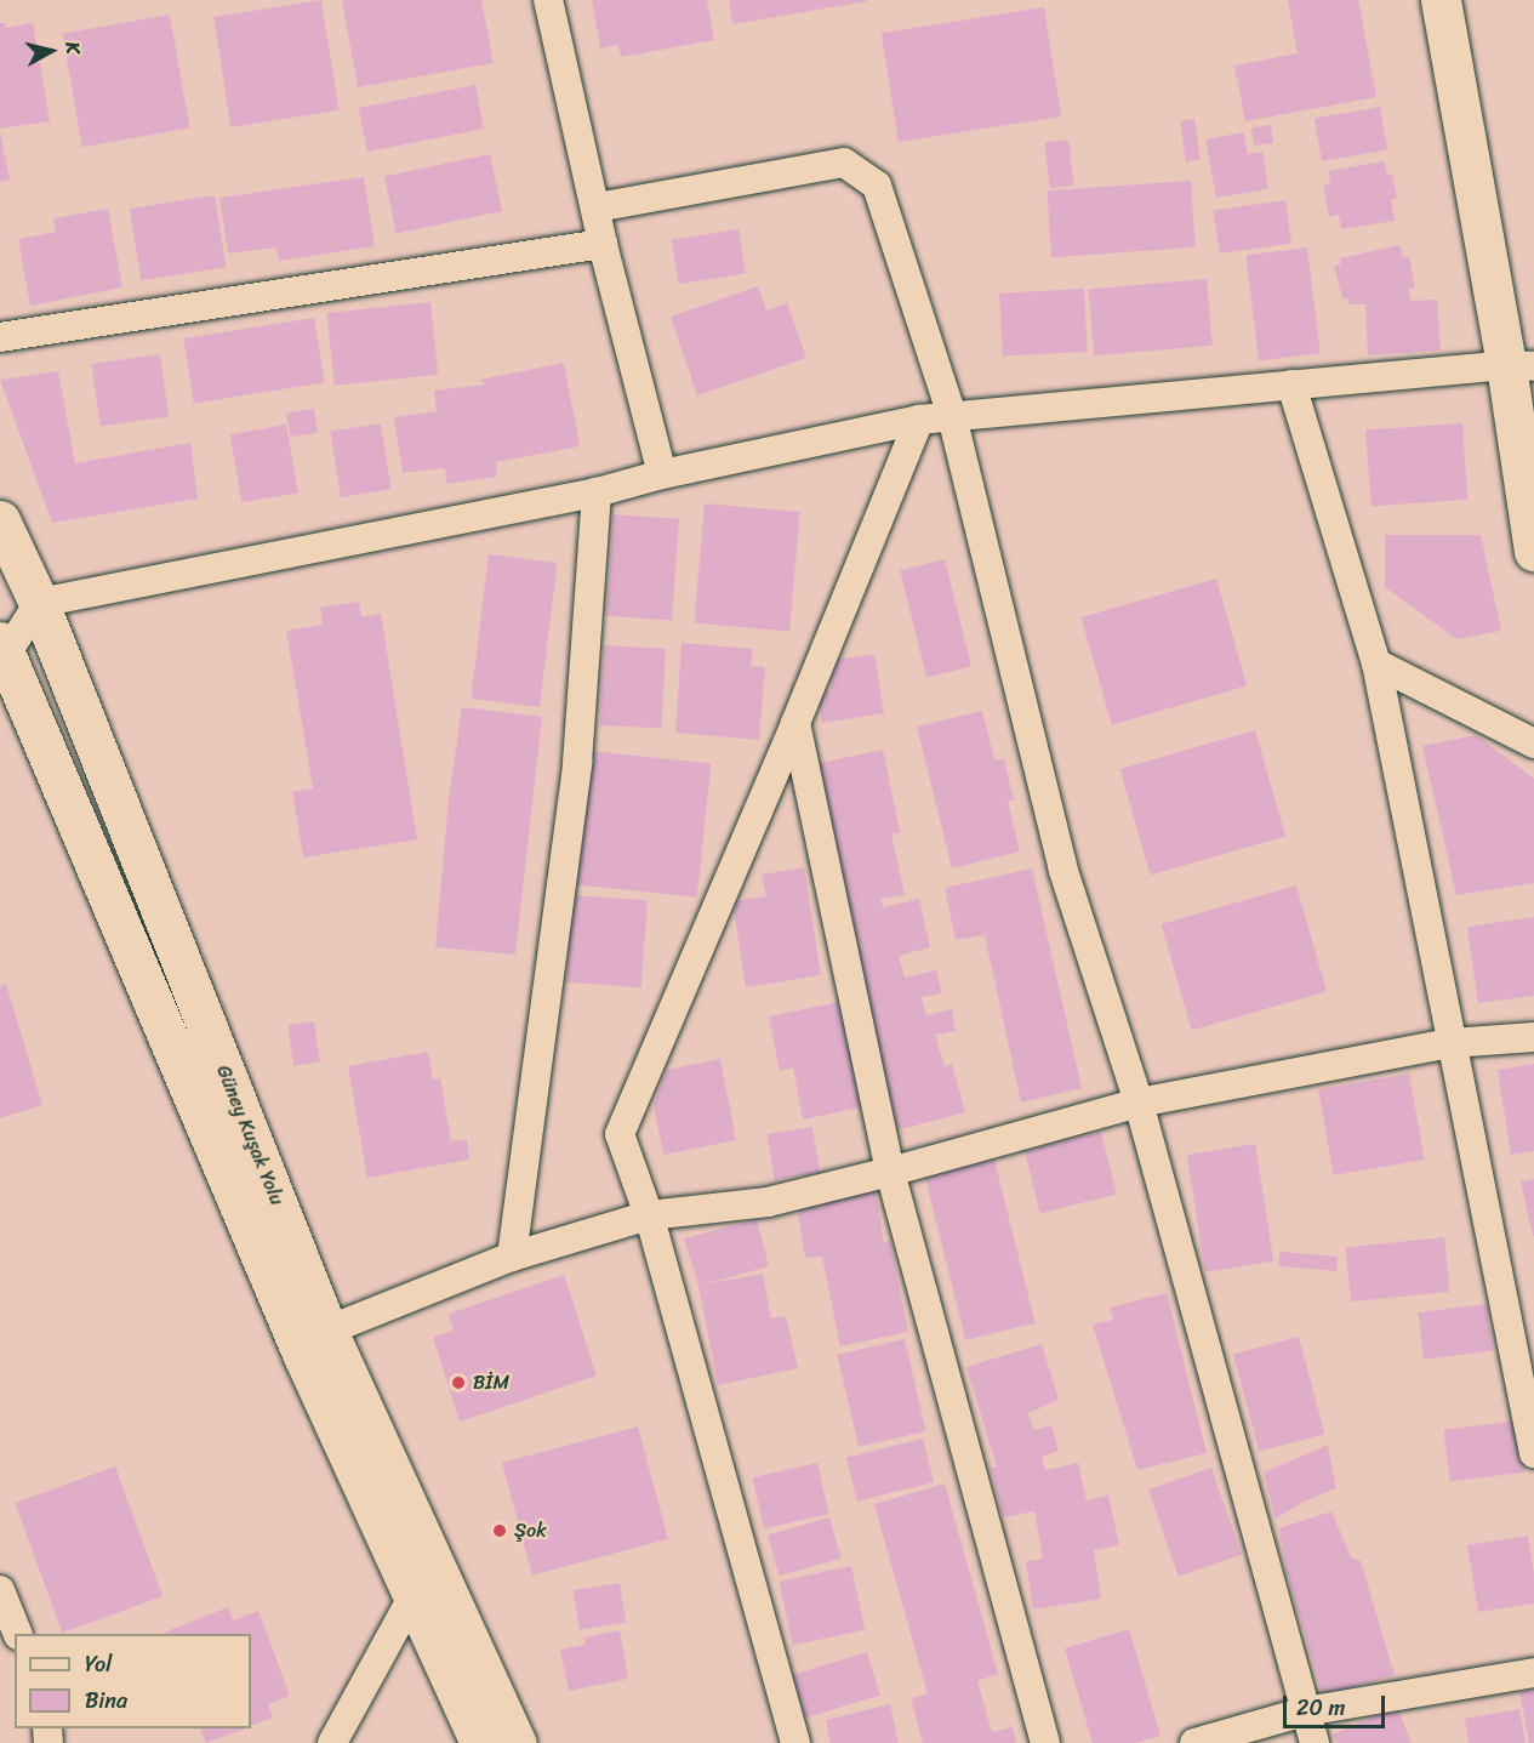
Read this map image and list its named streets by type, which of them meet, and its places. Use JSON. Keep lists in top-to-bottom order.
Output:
{
  "streets": {
    "main road": ["Güney Kuşak Yolu"]
  },
  "places": ["BİM", "Şok"],
  "legend": ["Yol", "Bina"],
  "scale_bar": "20 m",
  "north": "right"
}
